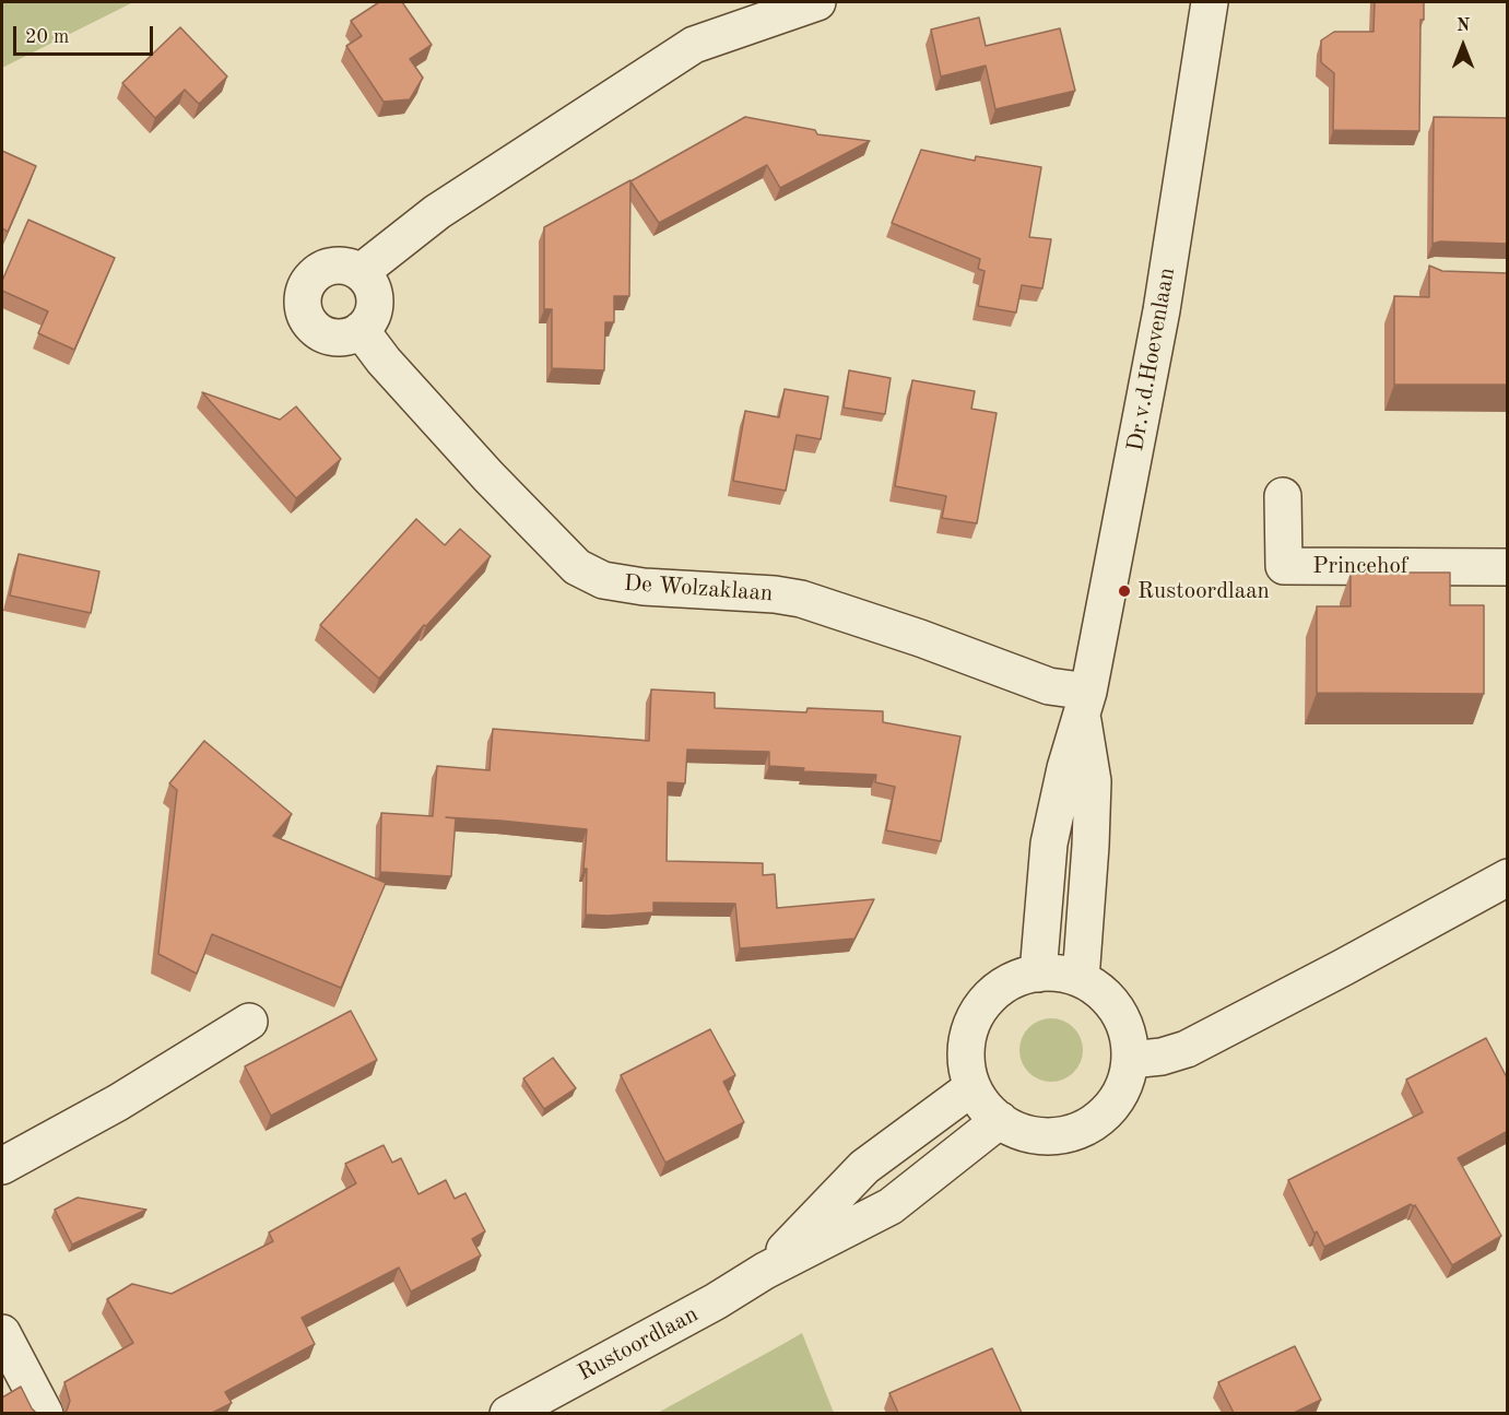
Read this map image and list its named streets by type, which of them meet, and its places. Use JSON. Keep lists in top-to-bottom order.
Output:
{
  "streets": {
    "street": [
      "Dr.v.d.Hoevenlaan",
      "Princehof",
      "De Wolzaklaan",
      "Rustoordlaan"
    ]
  },
  "crossings": [
    ["Dr.v.d.Hoevenlaan", "De Wolzaklaan"],
    ["Dr.v.d.Hoevenlaan", "Rustoordlaan"]
  ],
  "places": ["Rustoordlaan"],
  "scale_bar": "20 m",
  "north": "top"
}
